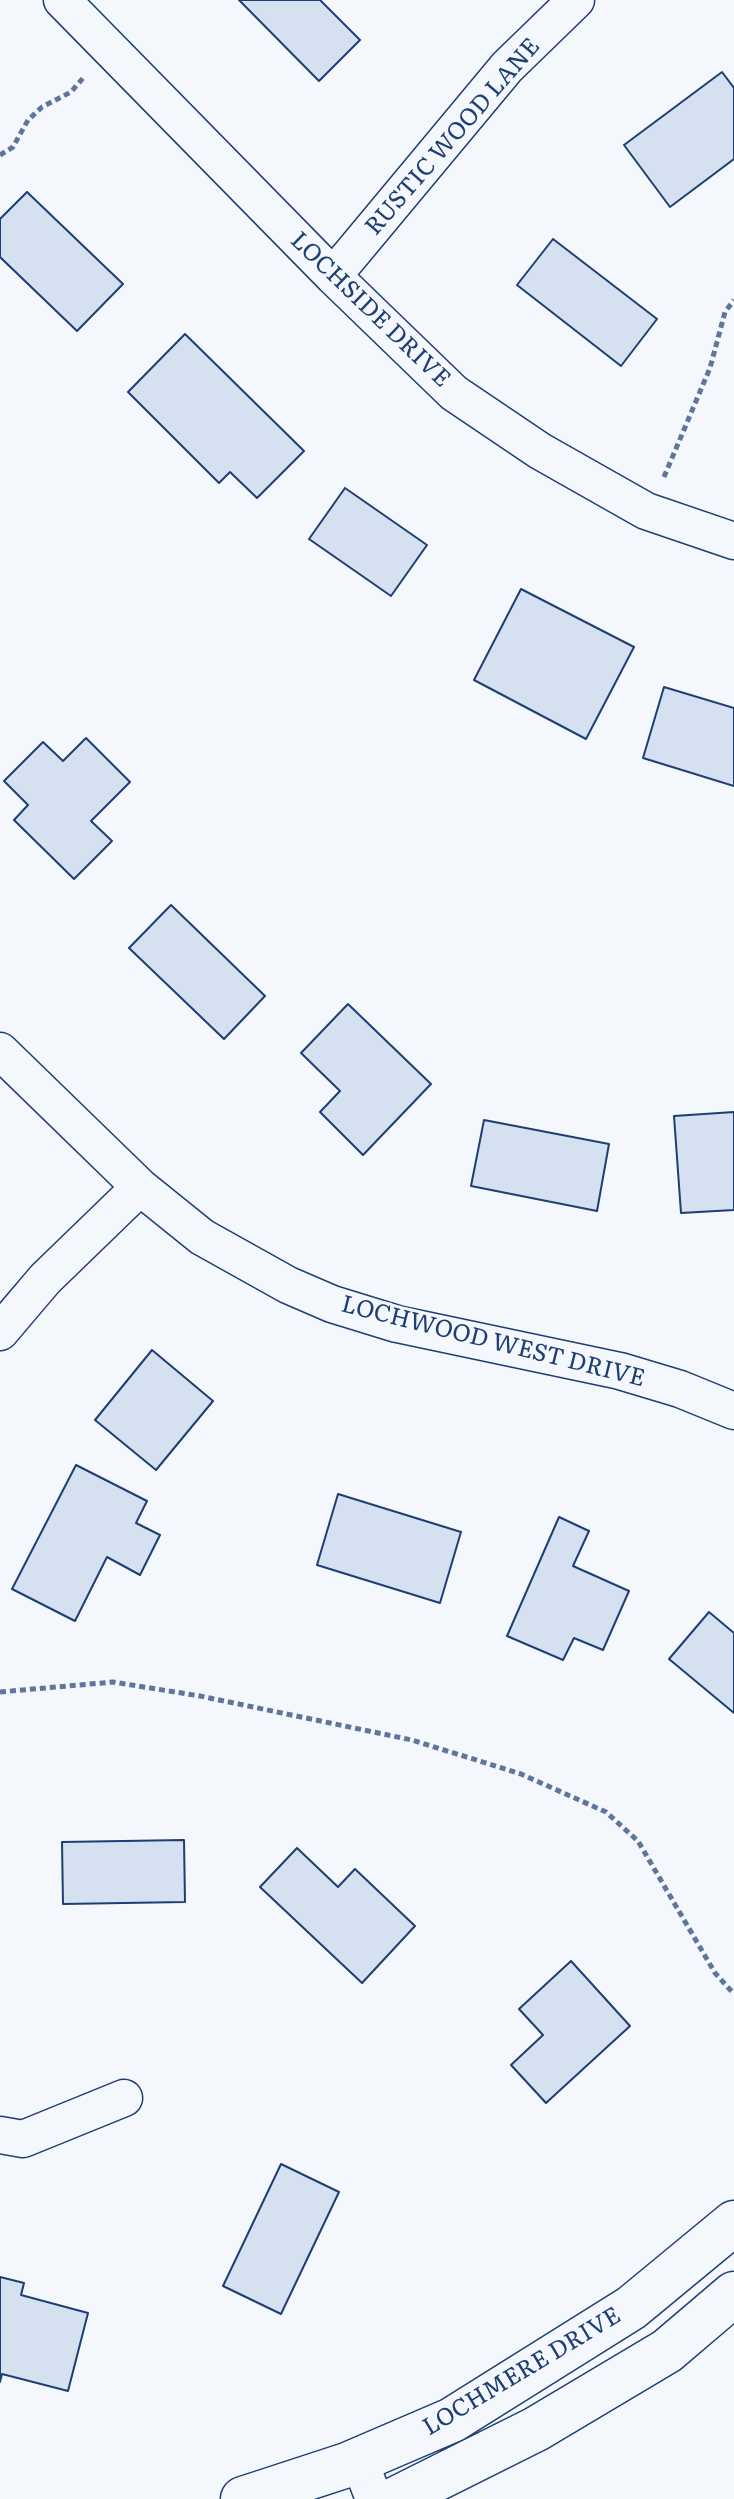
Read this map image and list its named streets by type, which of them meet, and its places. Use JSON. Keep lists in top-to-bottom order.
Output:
{
  "streets": {
    "street": [
      "RUSTIC WOOD LANE",
      "LOCHSIDE DRIVE",
      "LOCHWOOD WEST DRIVE",
      "LOCHMERE DRIVE"
    ]
  },
  "crossings": [
    ["RUSTIC WOOD LANE", "LOCHSIDE DRIVE"]
  ]
}
